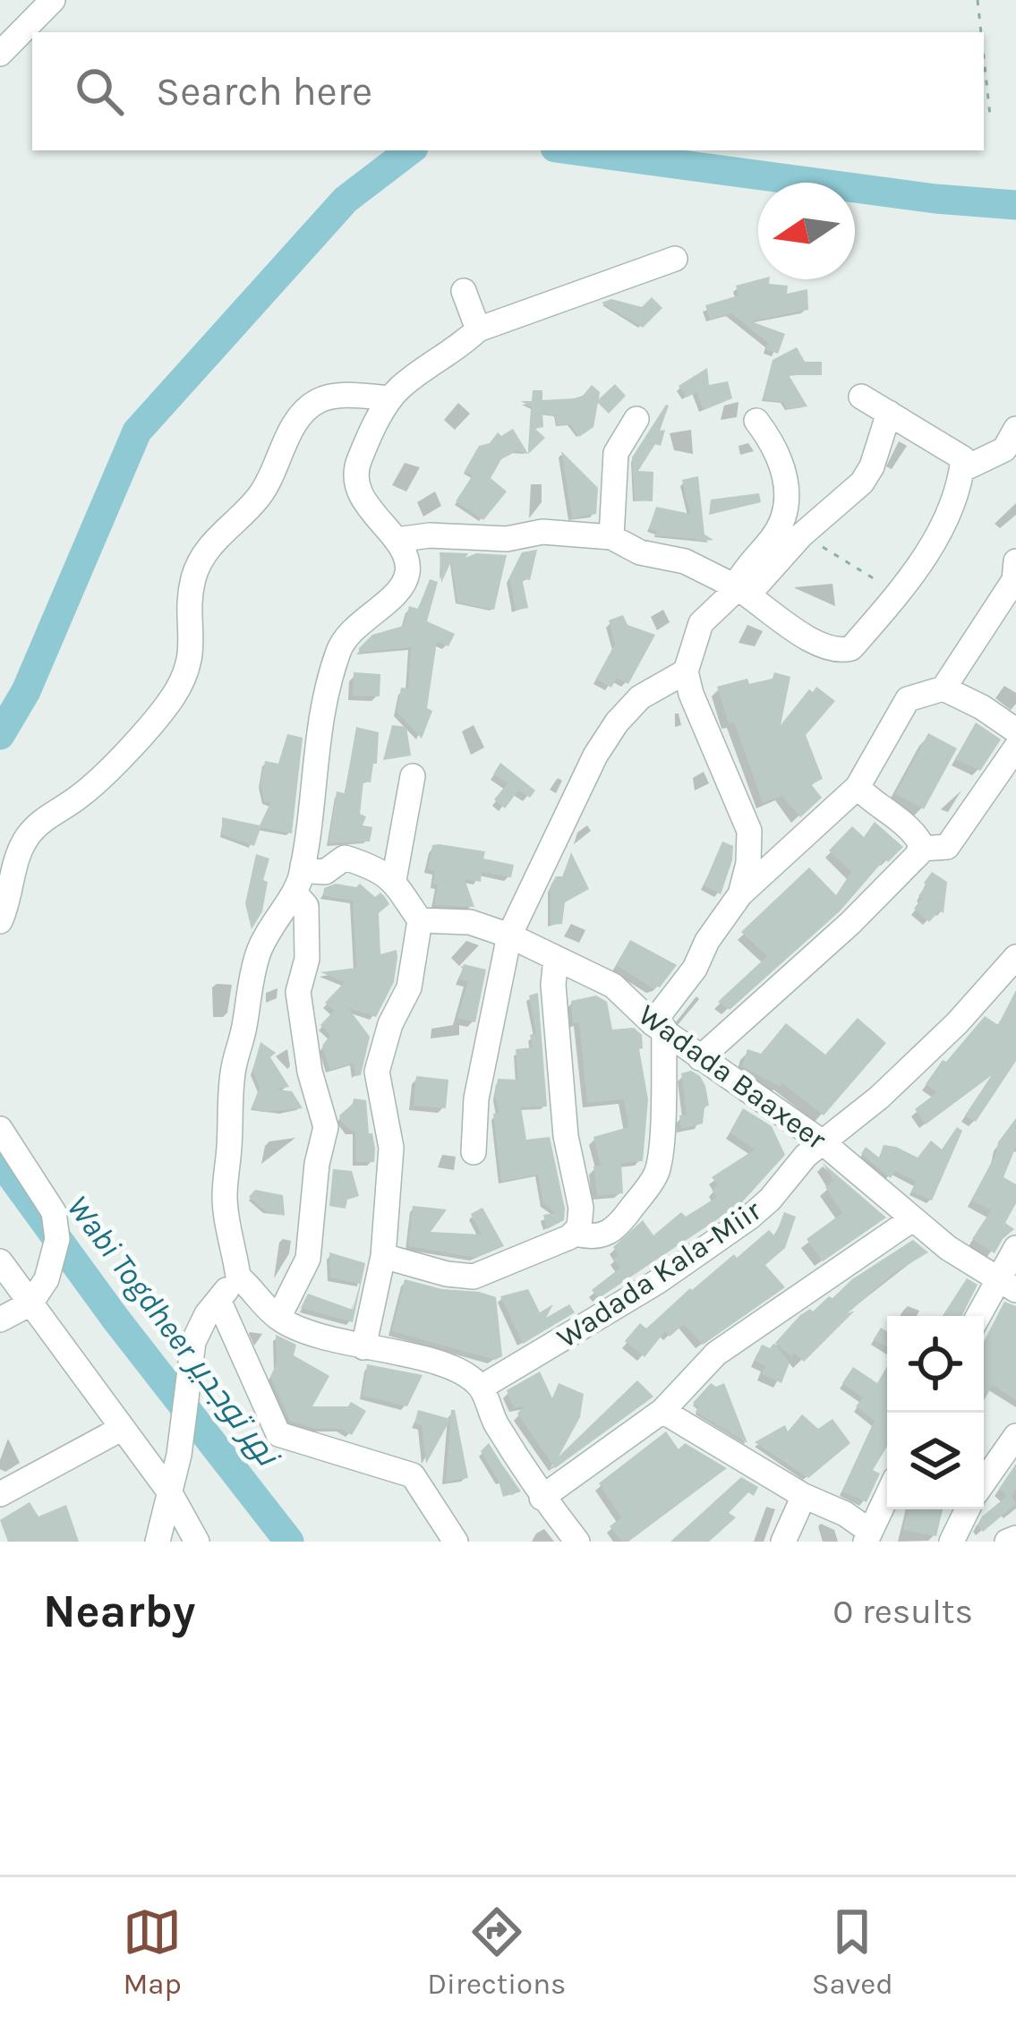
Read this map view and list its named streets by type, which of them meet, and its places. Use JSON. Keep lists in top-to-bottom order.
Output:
{
  "streets": {
    "street": ["Wadada Baaxeer", "Wadada Kala-Miir"]
  },
  "crossings": [
    ["Wadada Baaxeer", "Wadada Kala-Miir"]
  ],
  "water": ["Wabi Togdheer نهر توجدير"],
  "north": "left",
  "page": {
    "search": "Search here",
    "heading": ["Nearby", "0 results"],
    "nav": ["Map", "Directions", "Saved"]
  }
}
